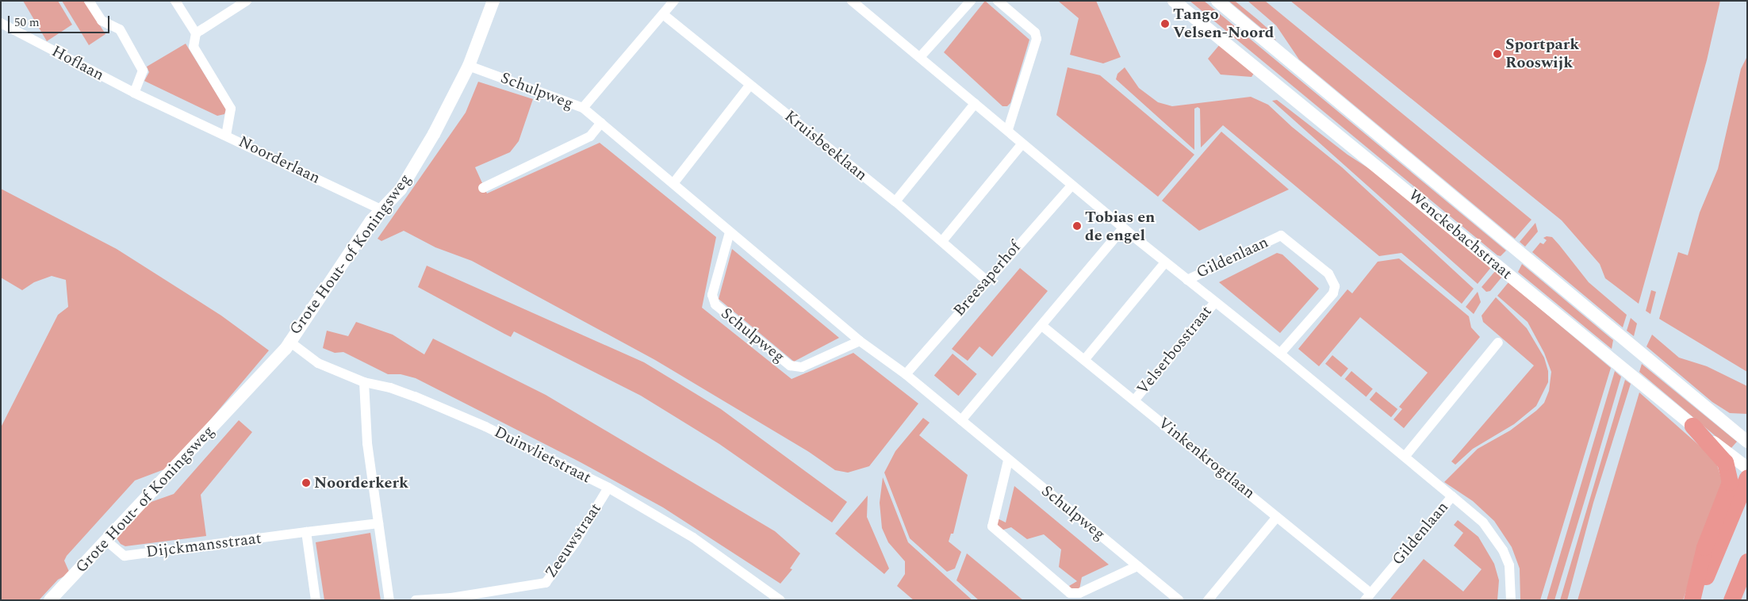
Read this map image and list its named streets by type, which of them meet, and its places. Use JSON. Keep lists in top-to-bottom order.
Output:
{
  "streets": {
    "street": [
      "Hoflaan",
      "Schulpweg",
      "Kruisbeeklaan",
      "Noorderlaan",
      "Wenckebachstraat",
      "Grote Hout- of Koningsweg",
      "Gildenlaan",
      "Breesaperhof",
      "Velserbosstraat",
      "Duinvlietstraat",
      "Vinkenkrogtlaan",
      "Zeeuwstraat",
      "Dijckmansstraat"
    ]
  },
  "crossings": [
    ["Hoflaan", "Noorderlaan"],
    ["Schulpweg", "Grote Hout- of Koningsweg"],
    ["Schulpweg", "Breesaperhof"],
    ["Kruisbeeklaan", "Breesaperhof"],
    ["Noorderlaan", "Grote Hout- of Koningsweg"],
    ["Grote Hout- of Koningsweg", "Duinvlietstraat"],
    ["Grote Hout- of Koningsweg", "Dijckmansstraat"],
    ["Gildenlaan", "Breesaperhof"],
    ["Gildenlaan", "Velserbosstraat"],
    ["Gildenlaan", "Vinkenkrogtlaan"],
    ["Velserbosstraat", "Vinkenkrogtlaan"],
    ["Duinvlietstraat", "Zeeuwstraat"]
  ],
  "places": [
    "Tango Velsen-Noord",
    "Sportpark Rooswijk",
    "Tobias en de engel",
    "Noorderkerk"
  ],
  "scale_bar": "50 m"
}
